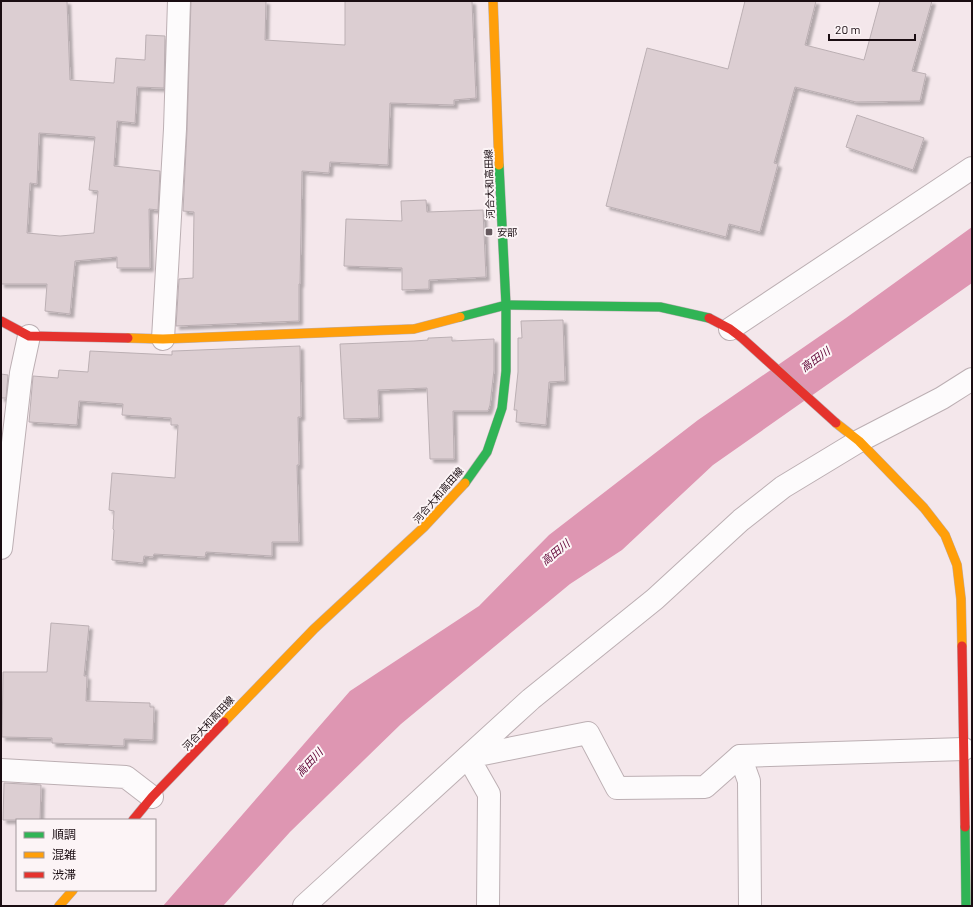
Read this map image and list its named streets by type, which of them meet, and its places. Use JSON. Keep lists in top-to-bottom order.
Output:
{
  "streets": {
    "street": ["河合大和高田線"]
  },
  "water": ["高田川"],
  "places": {
    "transit": ["安部"]
  },
  "legend": ["順調", "混雑", "渋滞"],
  "scale_bar": "20 m"
}
